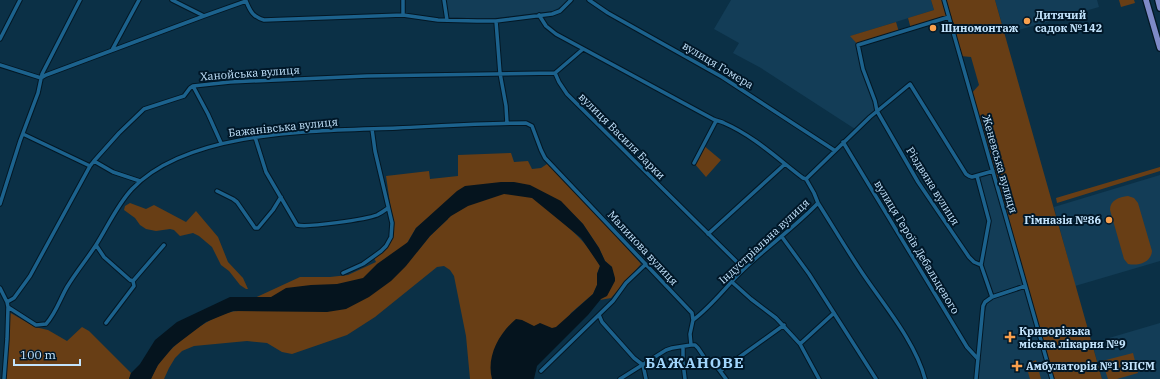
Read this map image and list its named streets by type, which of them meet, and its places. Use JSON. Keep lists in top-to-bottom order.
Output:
{
  "streets": {
    "street": [
      "вулиця Гомера",
      "Ханойська вулиця",
      "Бажанівська вулиця",
      "вулиця Василя Барки",
      "Женевська вулиця",
      "Різдвяна вулиця",
      "Індустріальна вулиця",
      "вулиця Героїв Дебальцевого",
      "Малинова вулиця"
    ]
  },
  "crossings": [
    ["Ханойська вулиця", "вулиця Василя Барки"],
    ["Бажанівська вулиця", "Малинова вулиця"],
    ["вулиця Василя Барки", "Індустріальна вулиця"],
    ["Женевська вулиця", "Різдвяна вулиця"],
    ["Індустріальна вулиця", "Малинова вулиця"]
  ],
  "districts": ["БАЖАНОВЕ"],
  "places": {
    "other": ["Дитячий садок №142", "Шиномонтаж", "Гімназія №86"],
    "health": ["Криворізька міська лікарня №9", "Амбулаторія №1 ЗПСМ"]
  },
  "scale_bar": "100 m"
}
